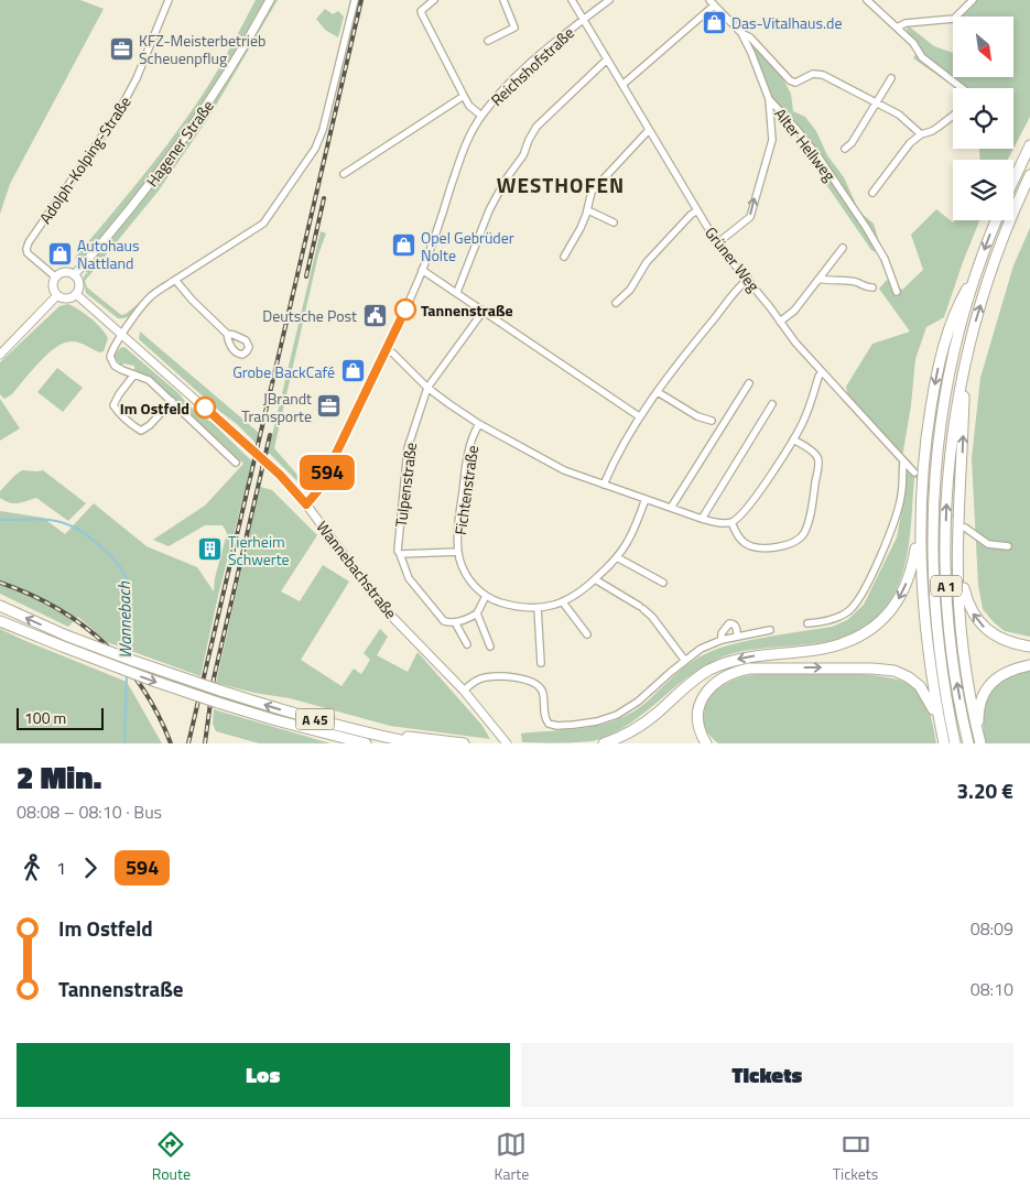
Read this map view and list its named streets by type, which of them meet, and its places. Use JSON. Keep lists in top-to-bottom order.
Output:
{
  "streets": {
    "highway": ["A 1", "A 45"],
    "main road": ["Hagener Straße", "Wannebachstraße"],
    "street": [
      "Reichshofstraße",
      "Alter Hellweg",
      "Adolph-Kolping-Straße",
      "Grüner Weg",
      "Tulpenstraße",
      "Fichtenstraße"
    ]
  },
  "crossings": [
    ["Reichshofstraße", "Grüner Weg"],
    ["Reichshofstraße", "Wannebachstraße"],
    ["Hagener Straße", "Adolph-Kolping-Straße"],
    ["Hagener Straße", "Wannebachstraße"],
    ["Adolph-Kolping-Straße", "Wannebachstraße"]
  ],
  "districts": ["WESTHOFEN"],
  "water": ["Wannebach"],
  "places": {
    "shop": [
      "Das-Vitalhaus.de",
      "Opel Gebrüder Nolte",
      "Autohaus Nattland",
      "Grobe BackCafé"
    ],
    "office": ["KFZ-Meisterbetrieb Scheuenpflug", "JBrandt Transporte"],
    "other": ["Tannenstraße", "Im Ostfeld"],
    "public building": ["Deutsche Post"],
    "building": ["Tierheim Schwerte"]
  },
  "lines": ["bus line 594"],
  "scale_bar": "100 m",
  "north": "bottom right",
  "page": {
    "on_map": "594",
    "scale": "100 m",
    "heading": ["2 Min.", "08:08 – 08:10 · Bus", "3.20 €"],
    "legs": ["1", "594"],
    "list": [
      {
        "name": "Im Ostfeld",
        "value": "08:09"
      },
      {
        "name": "Tannenstraße",
        "value": "08:10"
      }
    ],
    "buttons": ["Los", "Tickets"],
    "tabs": ["Route", "Karte", "Tickets"]
  }
}
